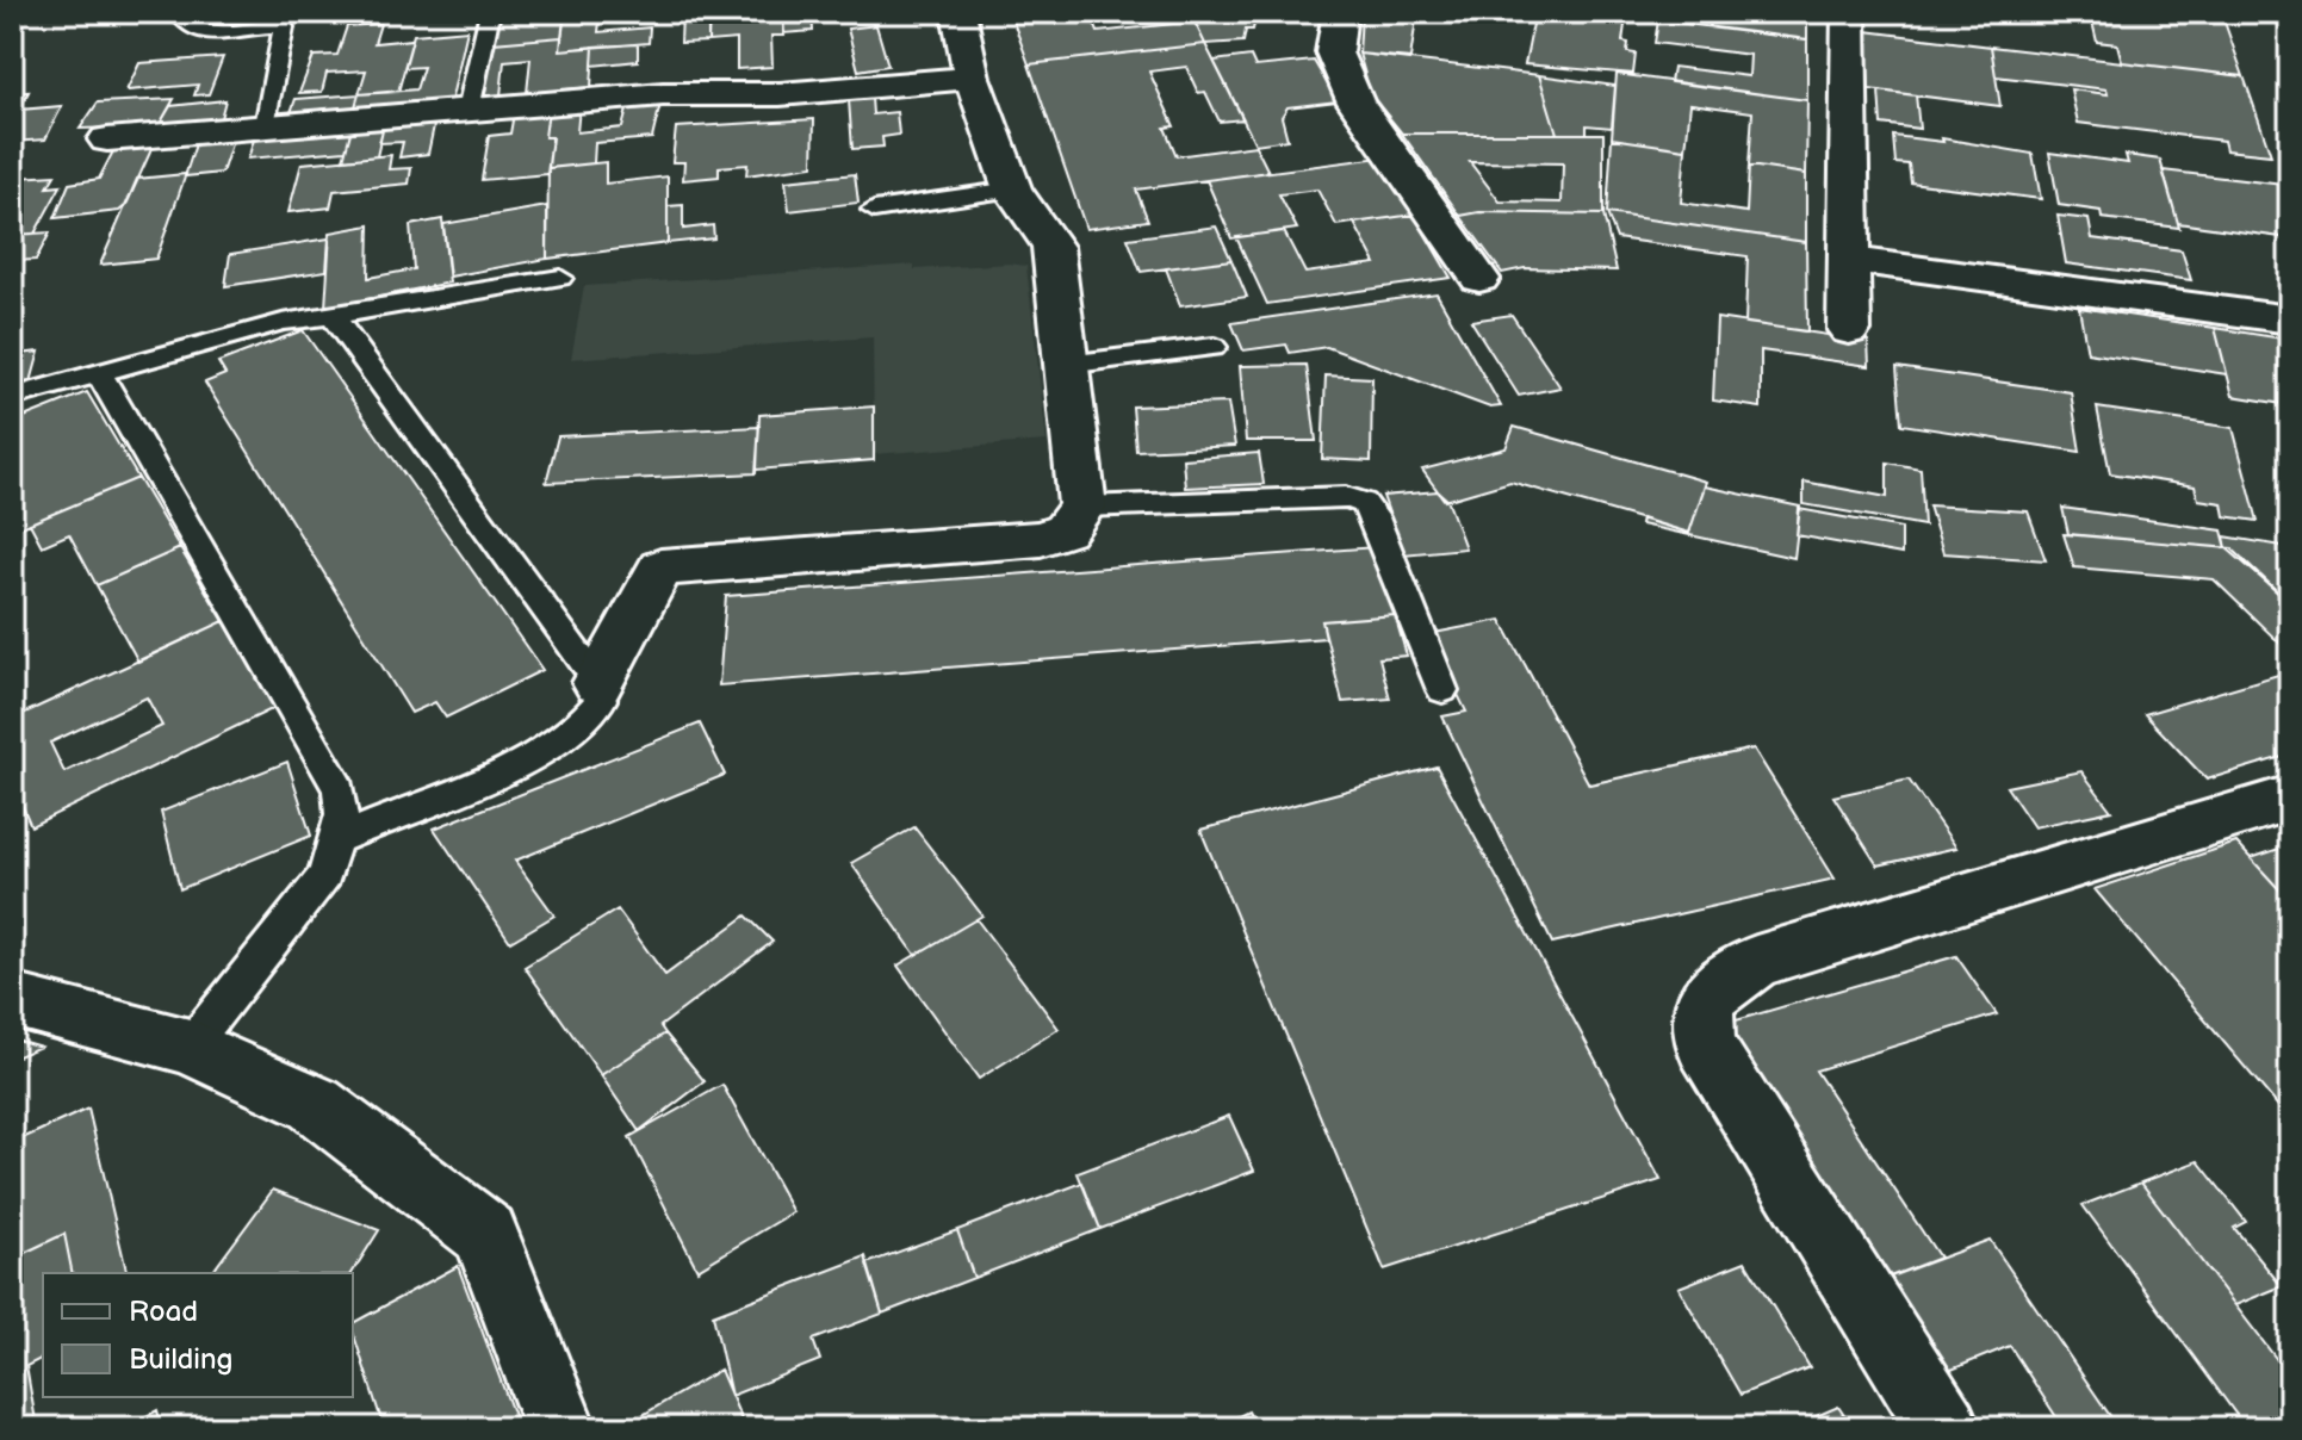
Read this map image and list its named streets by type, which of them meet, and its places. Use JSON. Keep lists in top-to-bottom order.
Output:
{
  "legend": ["Road", "Building"]
}
